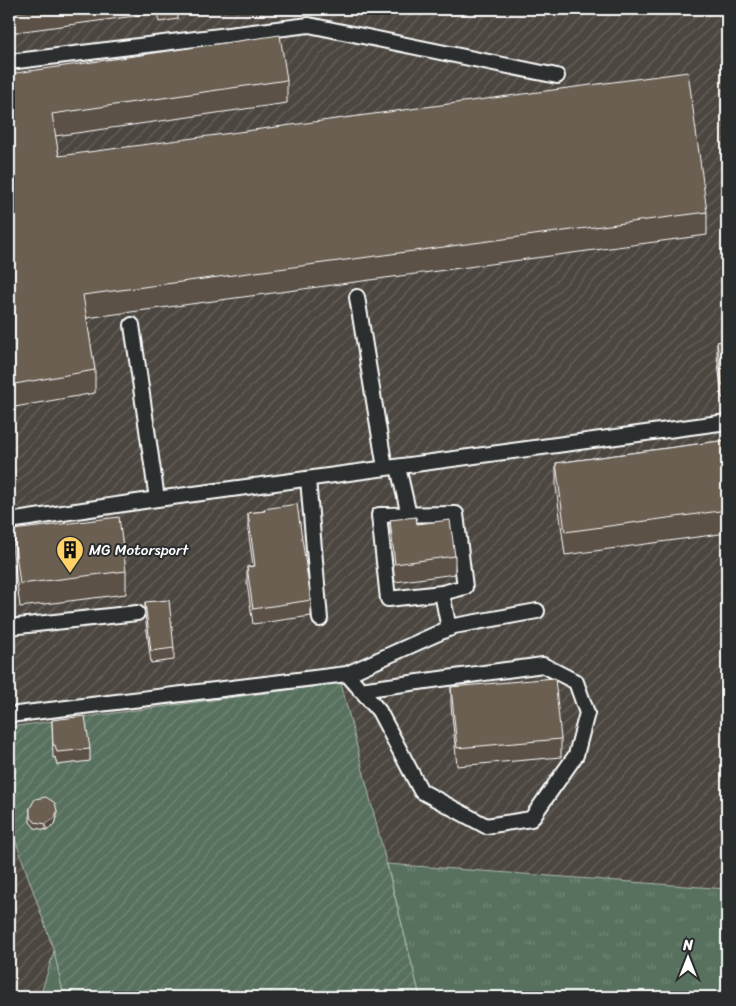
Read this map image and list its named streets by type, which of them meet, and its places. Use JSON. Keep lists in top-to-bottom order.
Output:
{
  "places": {
    "building": ["MG Motorsport"]
  },
  "north": "top"
}
